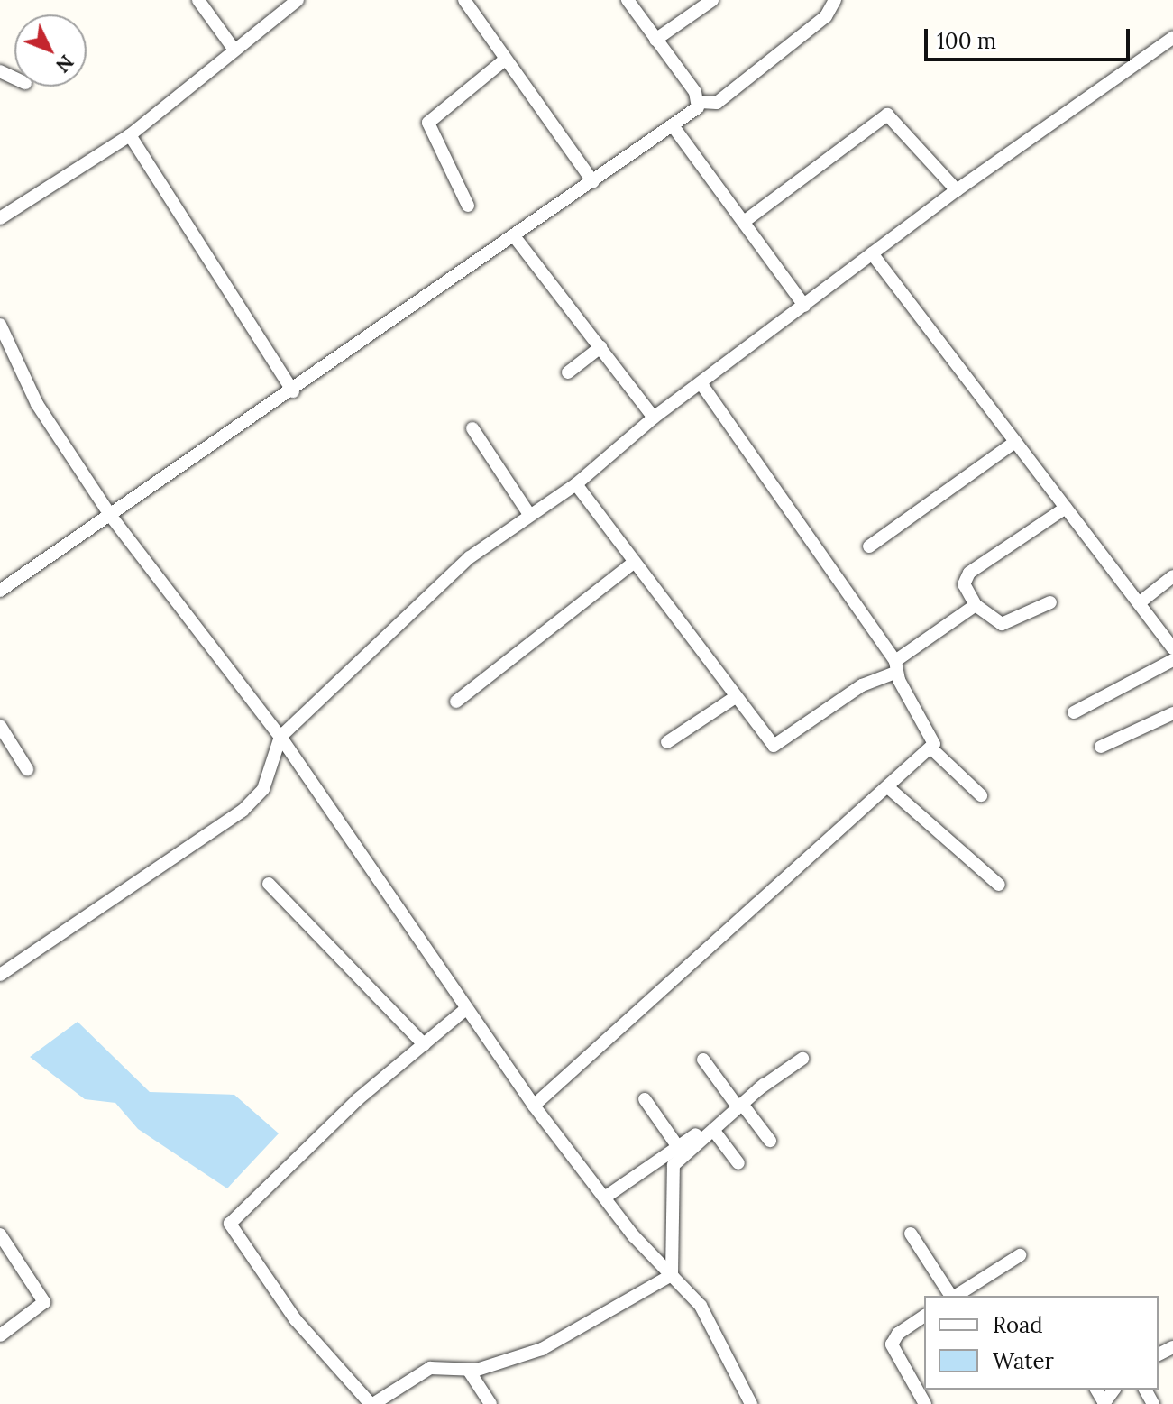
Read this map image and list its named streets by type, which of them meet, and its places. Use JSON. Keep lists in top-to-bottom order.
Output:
{
  "legend": ["Road", "Water"],
  "scale_bar": "100 m",
  "north": "bottom right"
}
